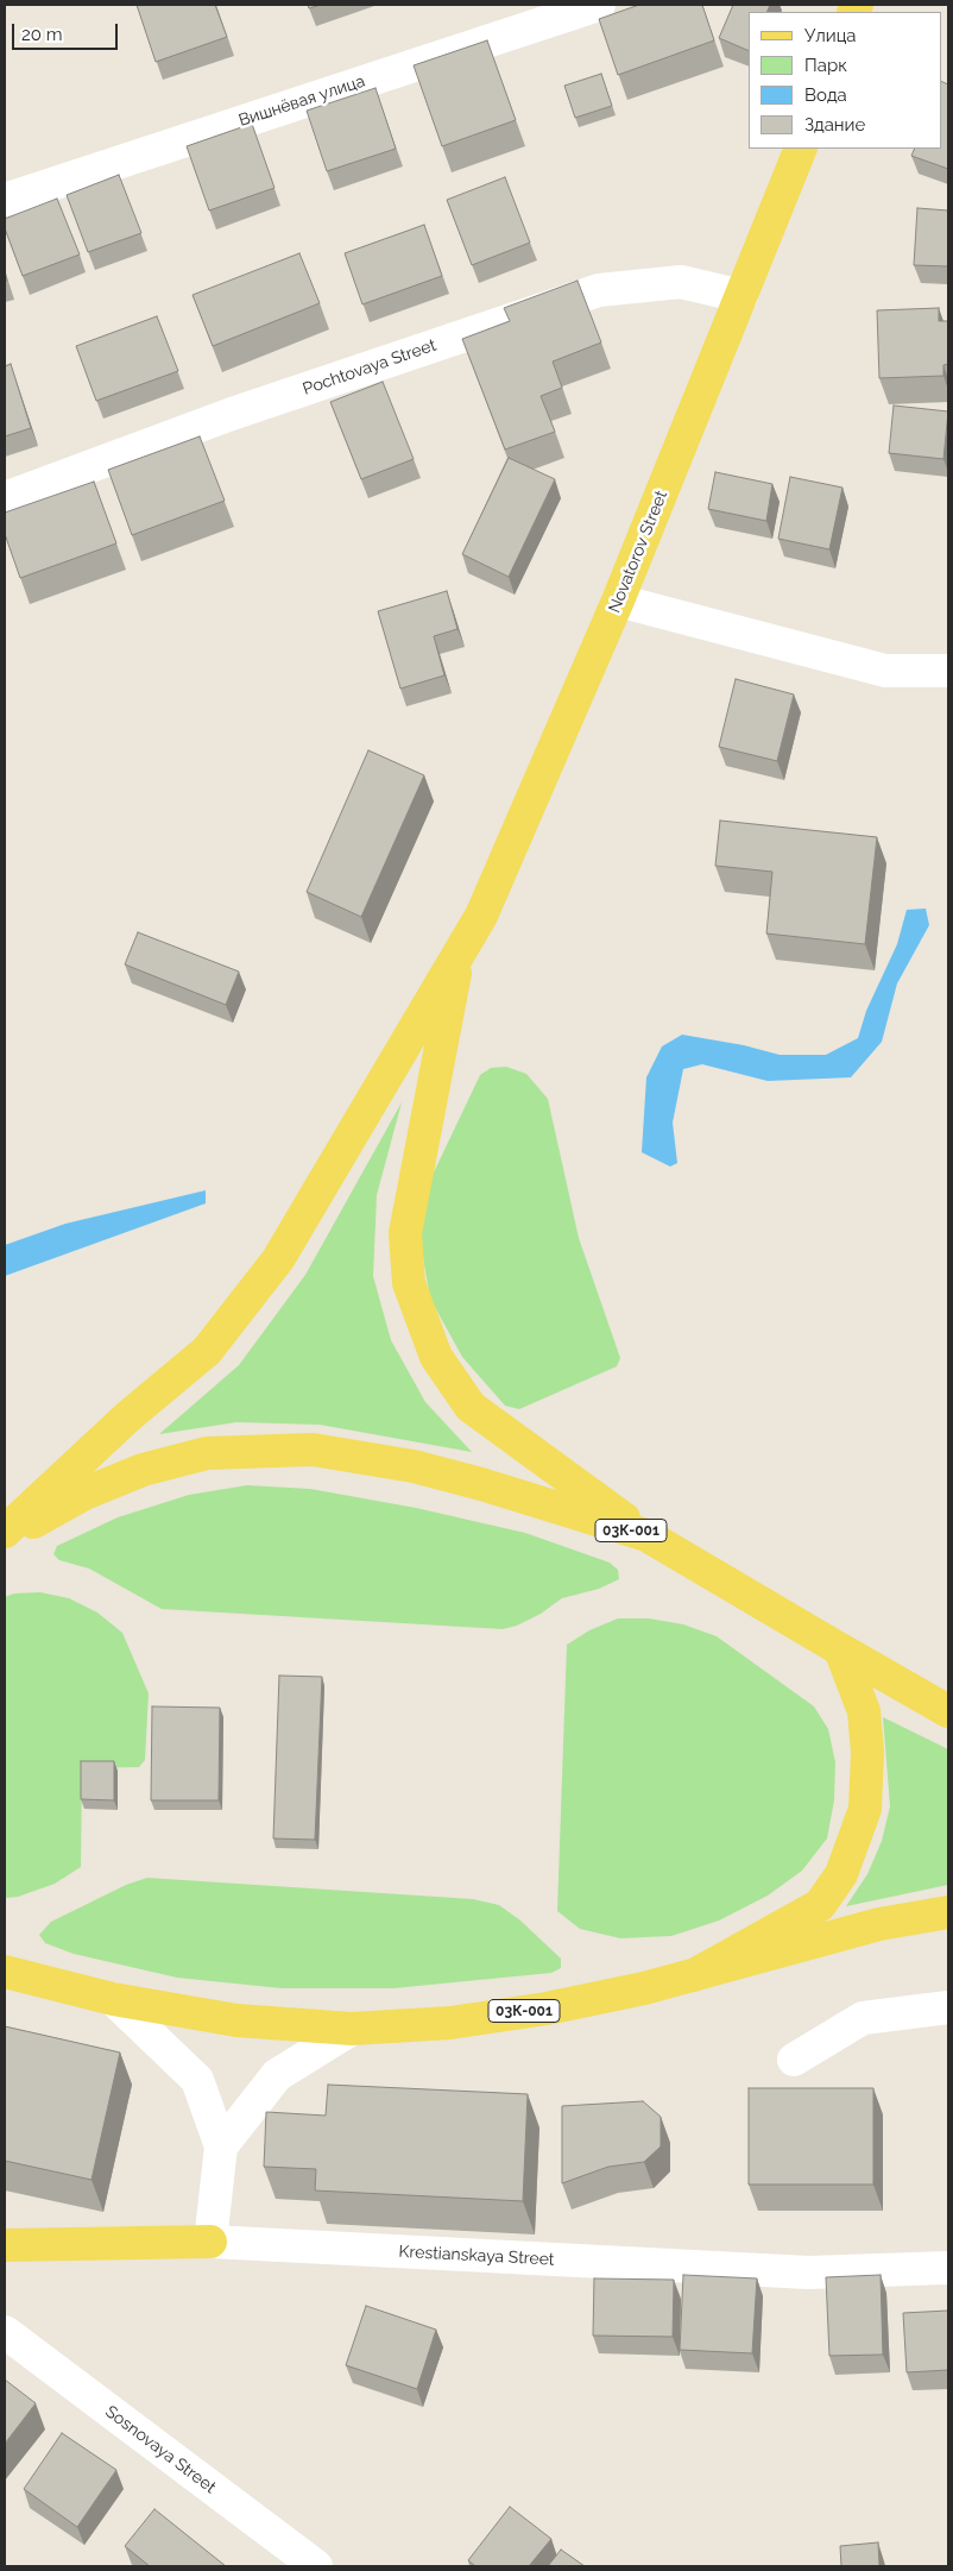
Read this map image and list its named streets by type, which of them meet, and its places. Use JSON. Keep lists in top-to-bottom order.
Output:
{
  "streets": {
    "main road": ["Novatorov Street", "03К-001", "Krestianskaya Street"],
    "street": ["Вишнёвая улица", "Pochtovaya Street", "Sosnovaya Street"]
  },
  "crossings": [
    ["Pochtovaya Street", "Novatorov Street"]
  ],
  "legend": [
    "Улица",
    "Парк",
    "Вода",
    "Здание"
  ],
  "scale_bar": "20 m"
}
